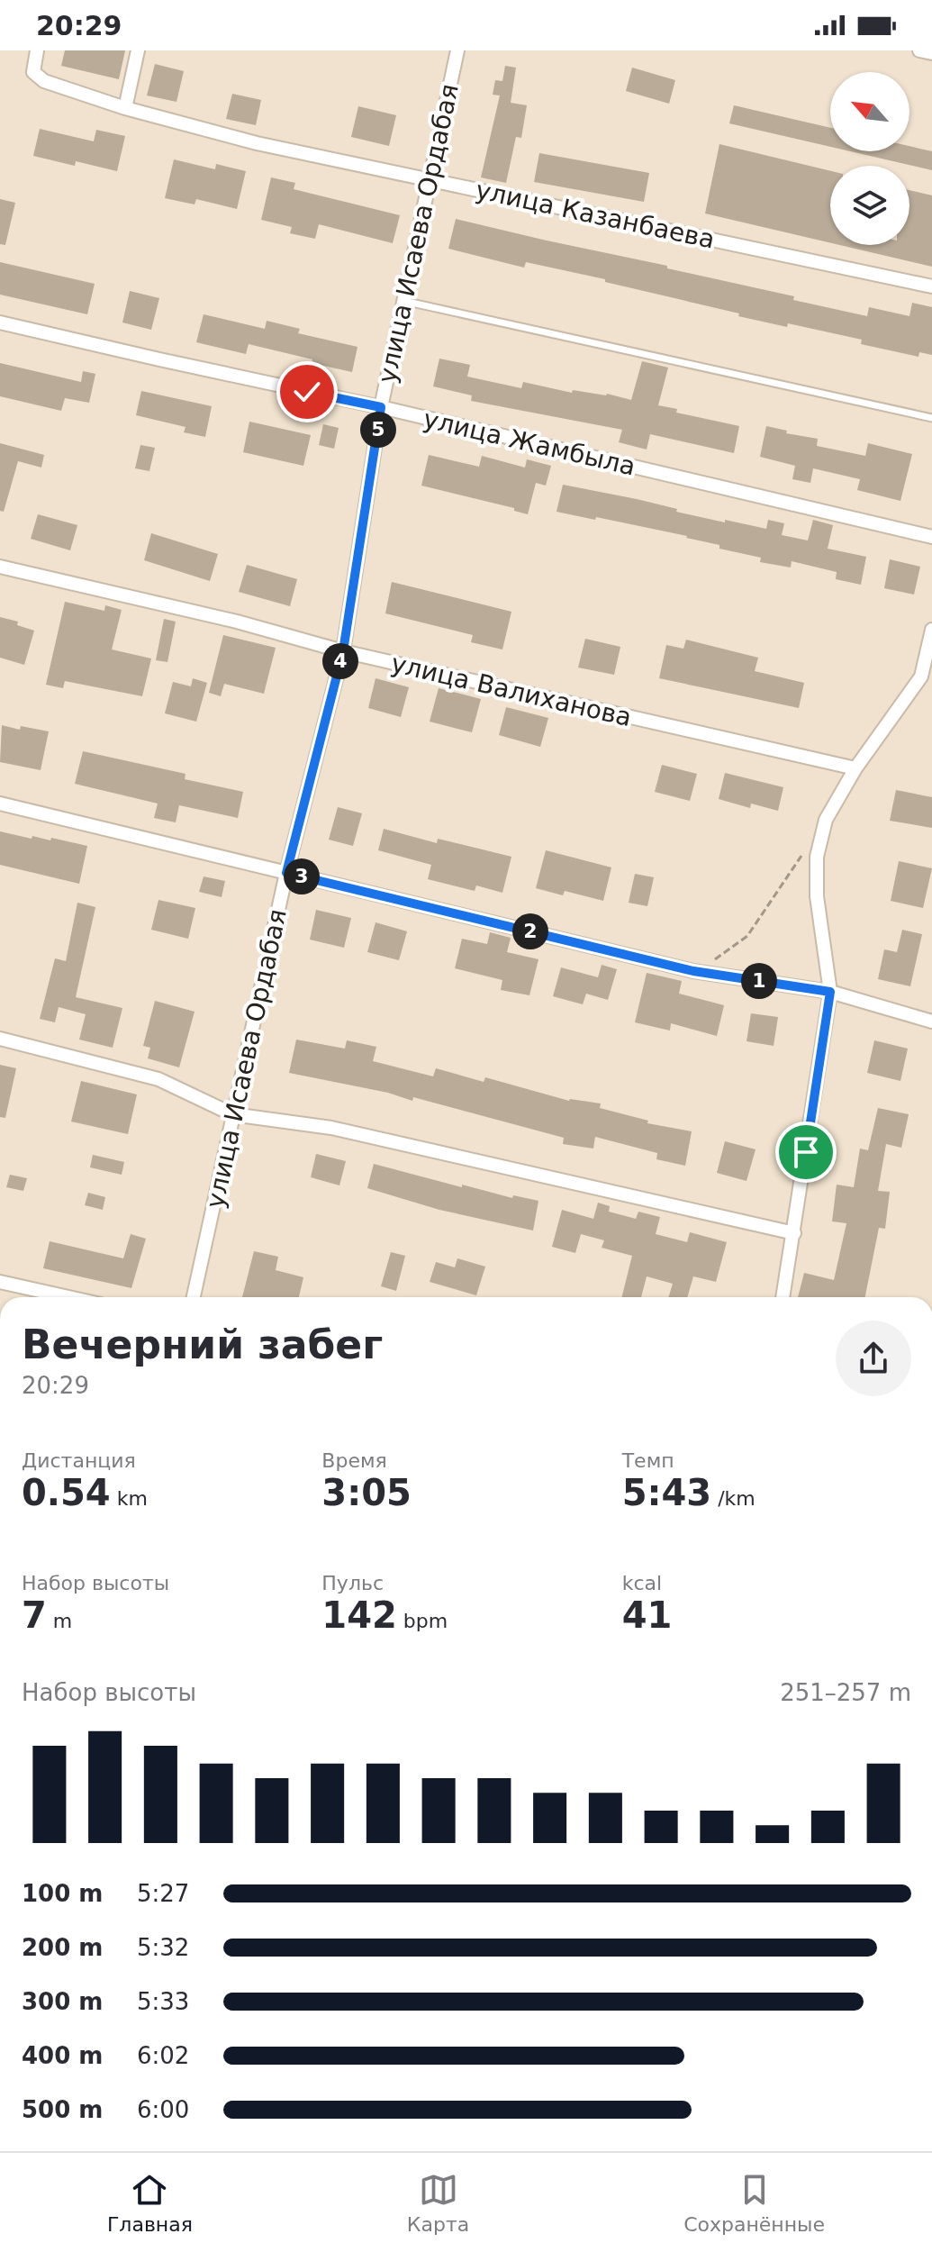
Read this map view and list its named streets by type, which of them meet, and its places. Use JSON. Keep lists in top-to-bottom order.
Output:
{
  "streets": {
    "street": [
      "улица Казанбаева",
      "улица Исаева Ордабая",
      "улица Жамбыла",
      "улица Валиханова"
    ]
  },
  "crossings": [
    ["улица Казанбаева", "улица Исаева Ордабая"],
    ["улица Исаева Ордабая", "улица Жамбыла"],
    ["улица Исаева Ордабая", "улица Валиханова"]
  ],
  "north": "top left",
  "page": {
    "status": "20:29",
    "pins": [
      "5",
      "4",
      "3",
      "2",
      "1"
    ],
    "heading": ["Вечерний забег", "20:29"],
    "stats": [
      ["Дистанция", "0.54 km"],
      ["Время", "3:05"],
      ["Темп", "5:43 /km"],
      ["Набор высоты", "7 m"],
      ["Пульс", "142 bpm"],
      ["kcal", "41"]
    ],
    "chart": ["Набор высоты", "251–257 m"],
    "list": [
      {
        "name": "100 m",
        "note": "5:27"
      },
      {
        "name": "200 m",
        "note": "5:32"
      },
      {
        "name": "300 m",
        "note": "5:33"
      },
      {
        "name": "400 m",
        "note": "6:02"
      },
      {
        "name": "500 m",
        "note": "6:00"
      }
    ],
    "tabs": ["Главная", "Карта", "Сохранённые"]
  }
}
